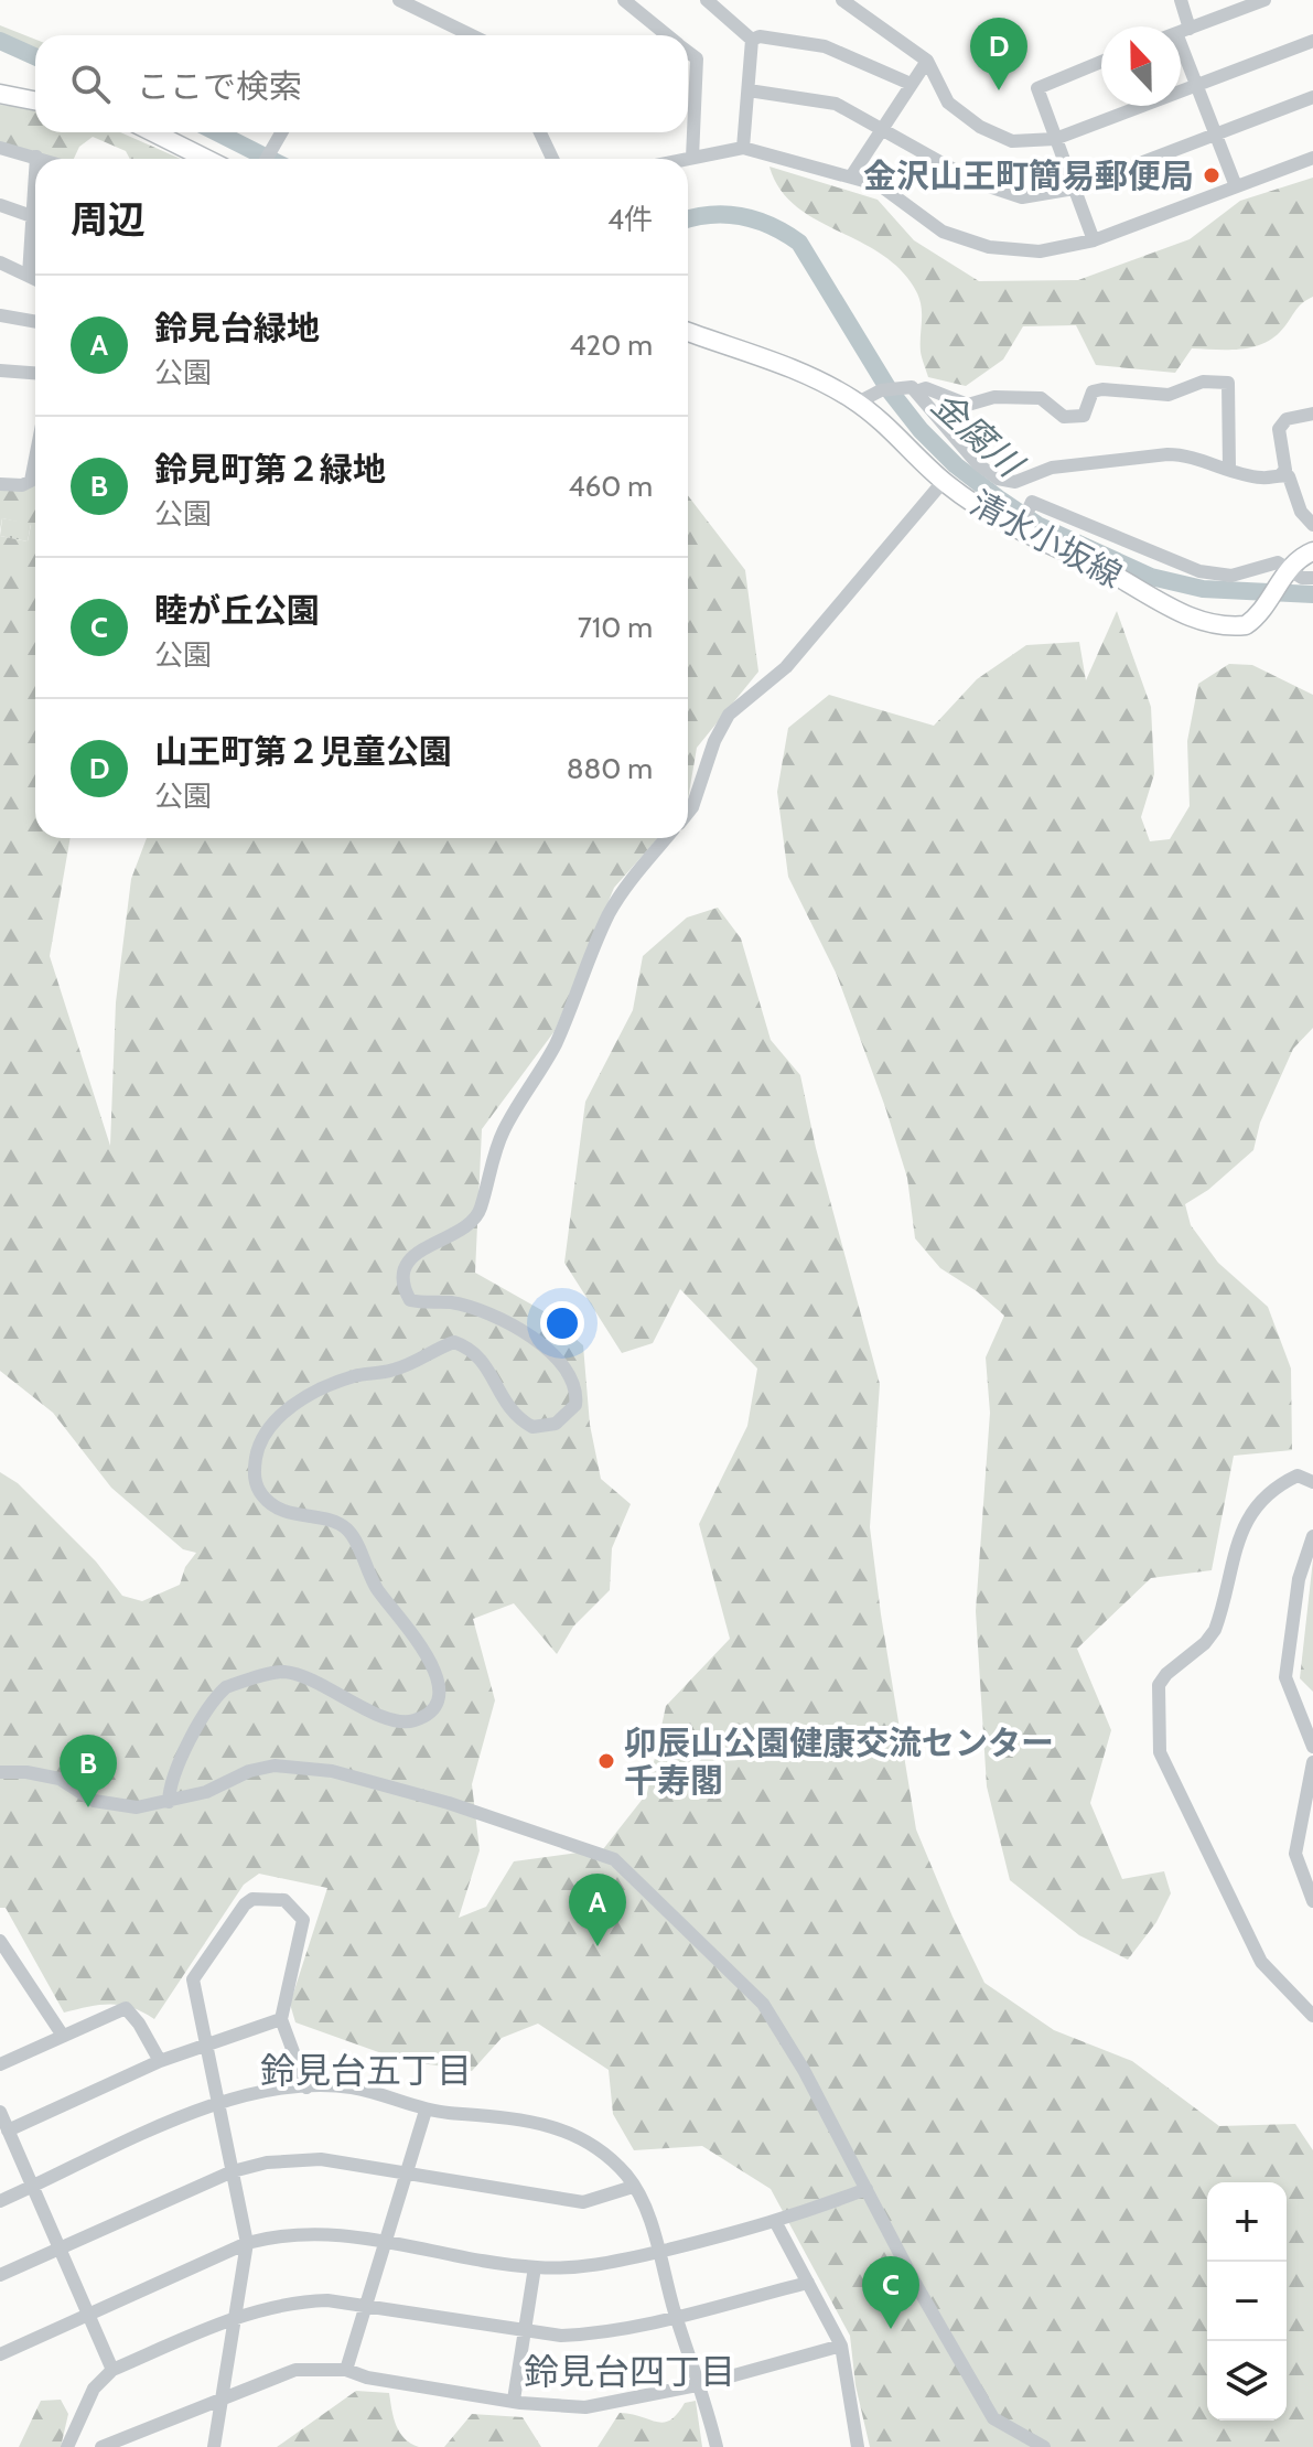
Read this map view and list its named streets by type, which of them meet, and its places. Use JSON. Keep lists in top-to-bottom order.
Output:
{
  "streets": {
    "main road": ["清水小坂線"]
  },
  "districts": ["鈴見台五丁目", "鈴見台四丁目"],
  "water": ["金腐川"],
  "places": ["金沢山王町簡易郵便局", "卯辰山公園健康交流センター 千寿閣"],
  "north": "top",
  "page": {
    "pins": [
      "D",
      "B",
      "A",
      "C"
    ],
    "search": "ここで検索",
    "heading": ["周辺", "4件"],
    "list": [
      {
        "mark": "A",
        "name": "鈴見台緑地",
        "note": "公園",
        "value": "420 m"
      },
      {
        "mark": "B",
        "name": "鈴見町第２緑地",
        "note": "公園",
        "value": "460 m"
      },
      {
        "mark": "C",
        "name": "睦が丘公園",
        "note": "公園",
        "value": "710 m"
      },
      {
        "mark": "D",
        "name": "山王町第２児童公園",
        "note": "公園",
        "value": "880 m"
      }
    ],
    "map_buttons": ["+", "−"]
  }
}
